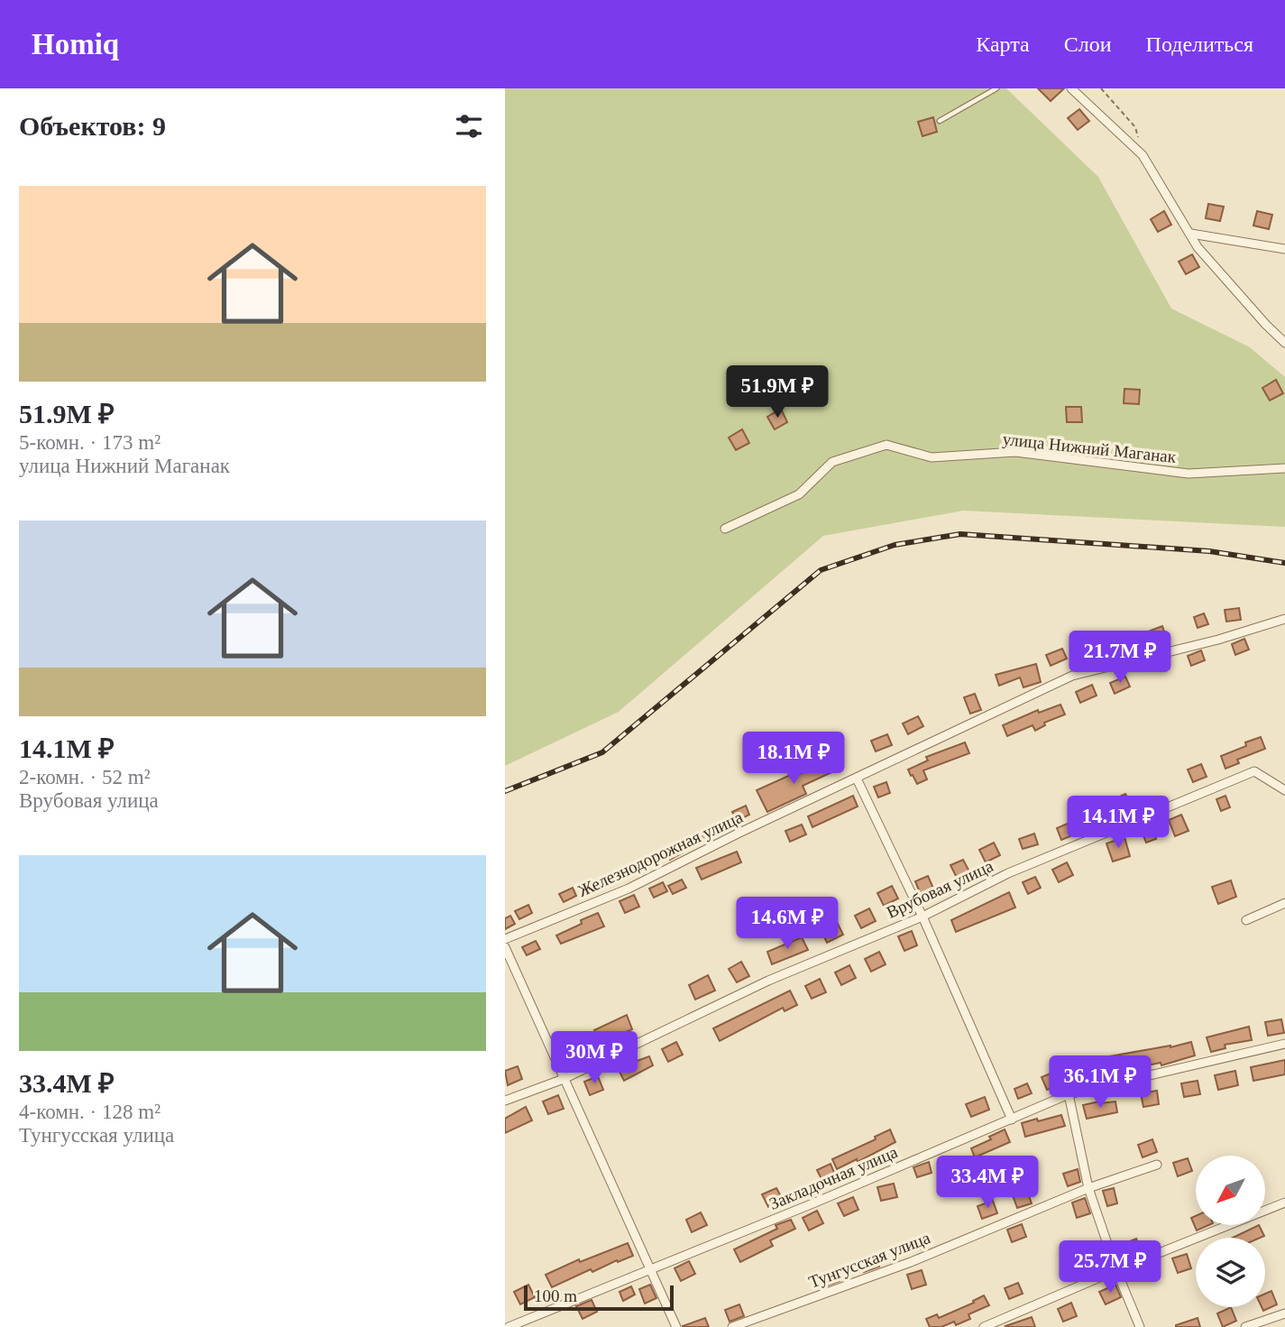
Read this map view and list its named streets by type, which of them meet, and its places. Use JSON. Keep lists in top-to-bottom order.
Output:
{
  "streets": {
    "street": [
      "улица Нижний Маганак",
      "Железнодорожная улица",
      "Врубовая улица",
      "Закладочная улица",
      "Тунгусская улица"
    ]
  },
  "scale_bar": "100 m",
  "north": "bottom left",
  "page": {
    "header": "Homiq",
    "nav": ["Карта", "Слои", "Поделиться"],
    "heading": "Объектов: 9",
    "list": [
      {
        "name": "51.9M ₽",
        "note": "5-комн. · 173 m² · улица Нижний Маганак"
      },
      {
        "name": "14.1M ₽",
        "note": "2-комн. · 52 m² · Врубовая улица"
      },
      {
        "name": "33.4M ₽",
        "note": "4-комн. · 128 m² · Тунгусская улица"
      }
    ],
    "price": [
      "51.9M ₽",
      "21.7M ₽",
      "18.1M ₽",
      "14.1M ₽",
      "14.6M ₽",
      "30M ₽",
      "36.1M ₽",
      "33.4M ₽",
      "25.7M ₽"
    ],
    "scale": "100 m"
  }
}
